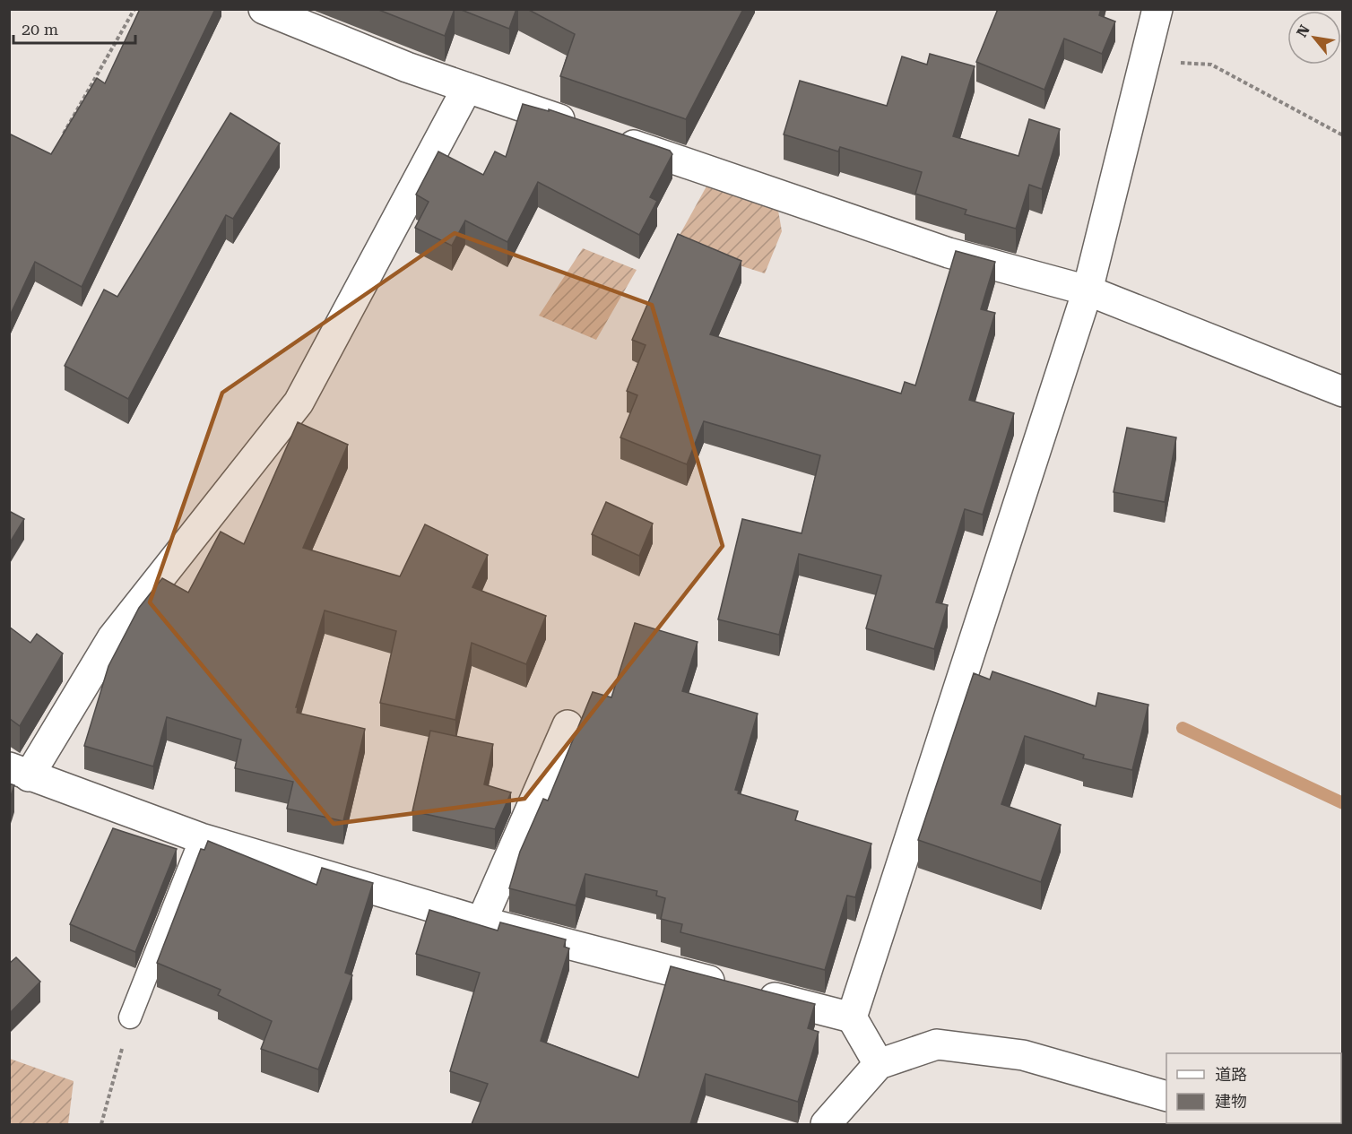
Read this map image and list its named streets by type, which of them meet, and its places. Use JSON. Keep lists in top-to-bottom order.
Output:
{
  "legend": ["道路", "建物"],
  "scale_bar": "20 m",
  "north": "top left"
}
